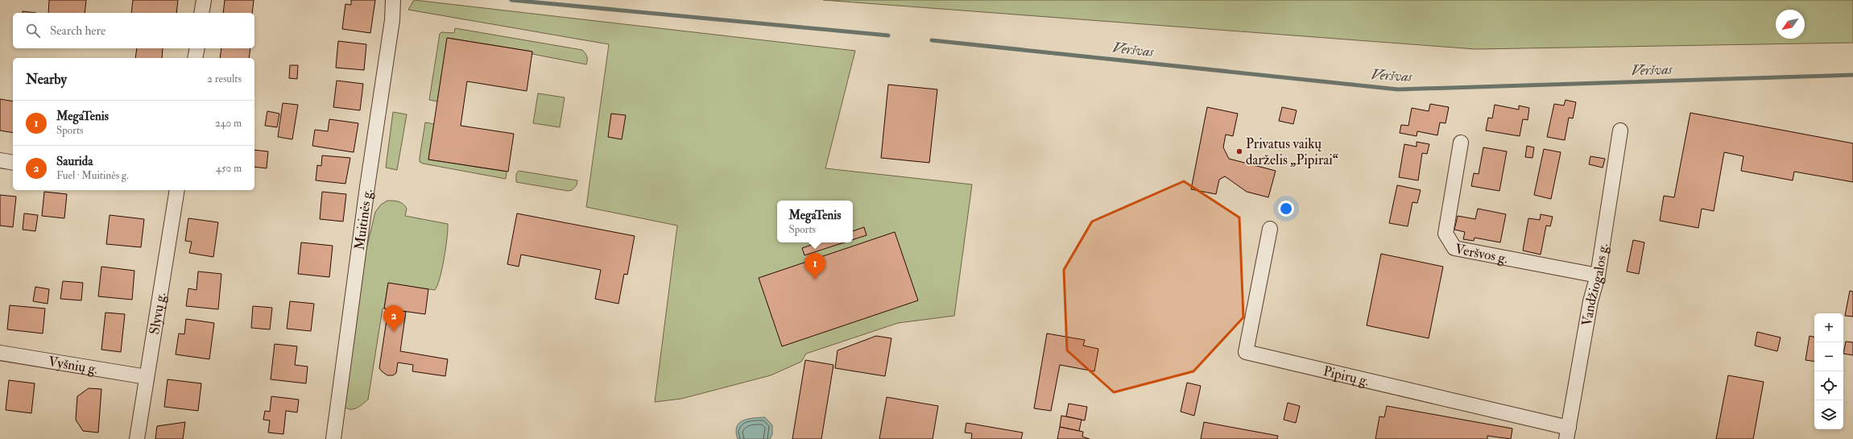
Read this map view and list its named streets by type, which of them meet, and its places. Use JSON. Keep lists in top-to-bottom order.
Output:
{
  "streets": {
    "street": [
      "Muitinės g.",
      "Veršvos g.",
      "Vandžiogalos g.",
      "Slyvų g.",
      "Vyšnių g.",
      "Pipirų g."
    ]
  },
  "crossings": [
    ["Veršvos g.", "Vandžiogalos g."],
    ["Vandžiogalos g.", "Pipirų g."],
    ["Slyvų g.", "Vyšnių g."]
  ],
  "water": ["Veršvas"],
  "places": ["Privatus vaikų darželis „Pipirai“"],
  "north": "bottom left",
  "page": {
    "search": "Search here",
    "heading": ["Nearby", "2 results"],
    "list": [
      {
        "mark": "1",
        "name": "MegaTenis",
        "note": "Sports",
        "value": "240 m"
      },
      {
        "mark": "2",
        "name": "Saurida",
        "note": "Fuel · Muitinės g.",
        "value": "450 m"
      }
    ],
    "popup": ["MegaTenis", "Sports"],
    "pins": ["1", "2"],
    "map_buttons": ["+", "−"]
  }
}
